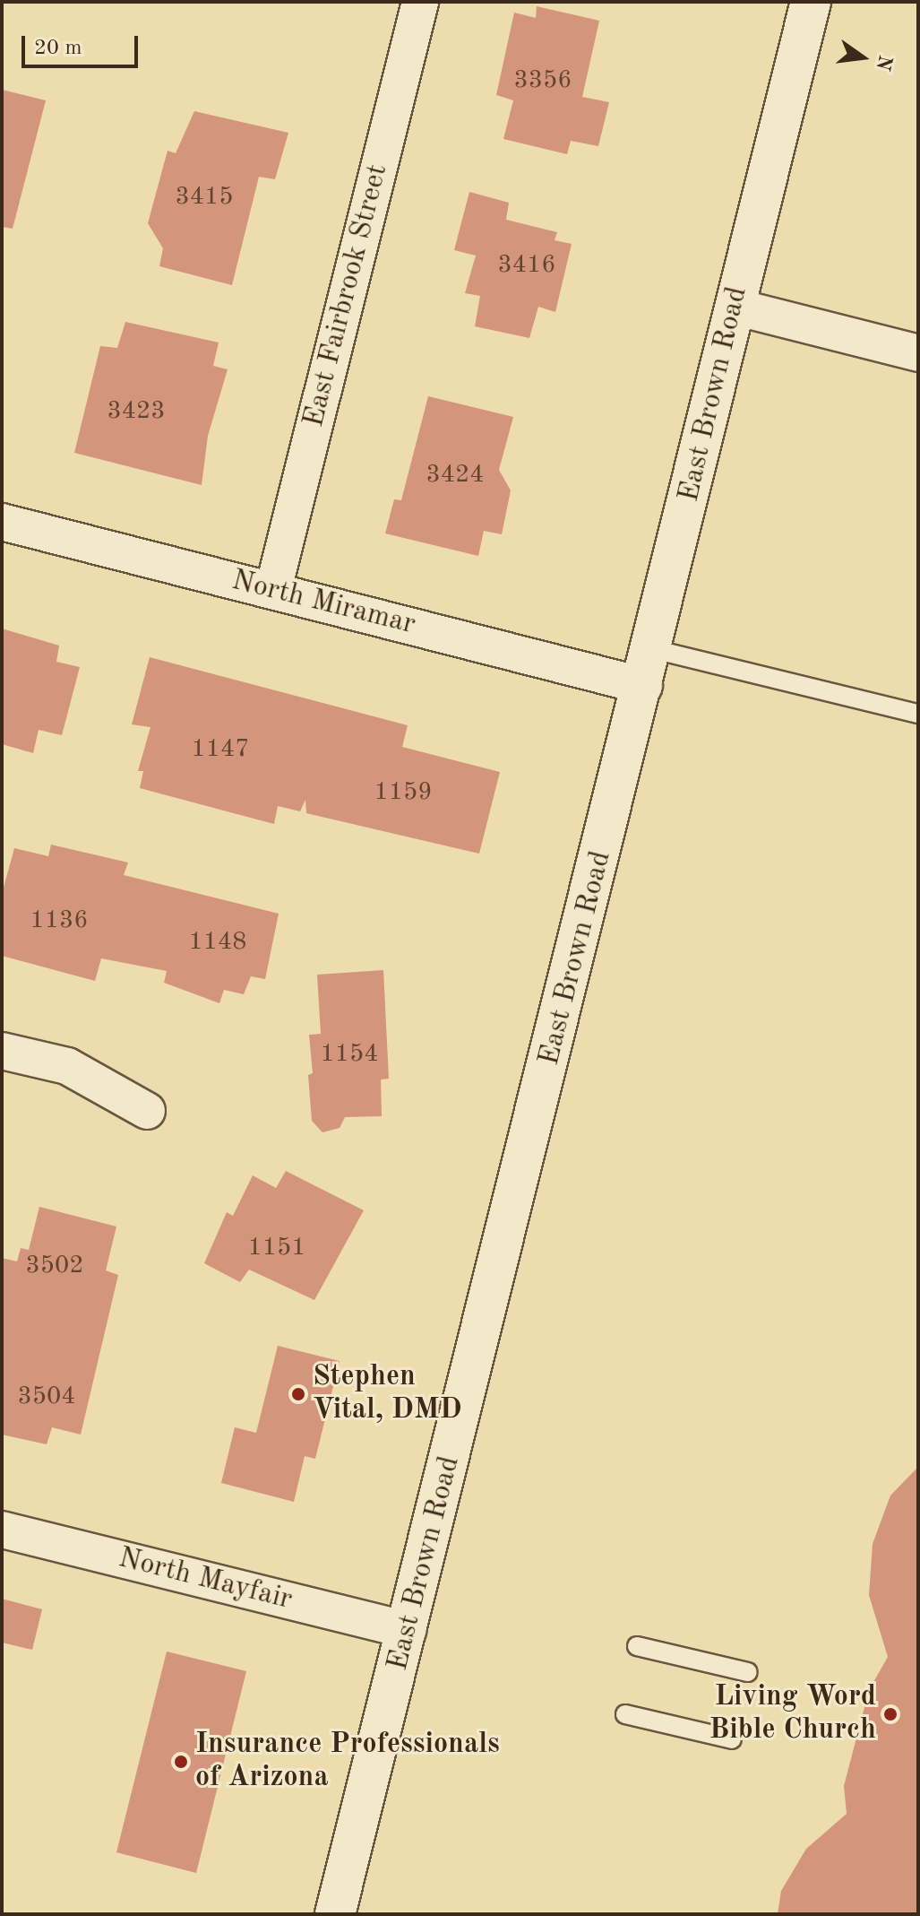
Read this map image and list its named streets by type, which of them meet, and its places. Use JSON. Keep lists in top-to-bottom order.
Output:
{
  "streets": {
    "main road": ["East Brown Road"],
    "street": ["East Fairbrook Street", "North Miramar", "North Mayfair"]
  },
  "crossings": [
    ["East Fairbrook Street", "North Miramar"],
    ["East Brown Road", "North Miramar"],
    ["East Brown Road", "North Mayfair"]
  ],
  "places": ["Stephen Vital, DMD", "Living Word Bible Church", "Insurance Professionals of Arizona"],
  "house_numbers": [
    "3356",
    "3415",
    "3416",
    "3423",
    "3424",
    "1147",
    "1159",
    "1136",
    "1148",
    "1154",
    "1151",
    "3502",
    "3504"
  ],
  "scale_bar": "20 m",
  "north": "right"
}
